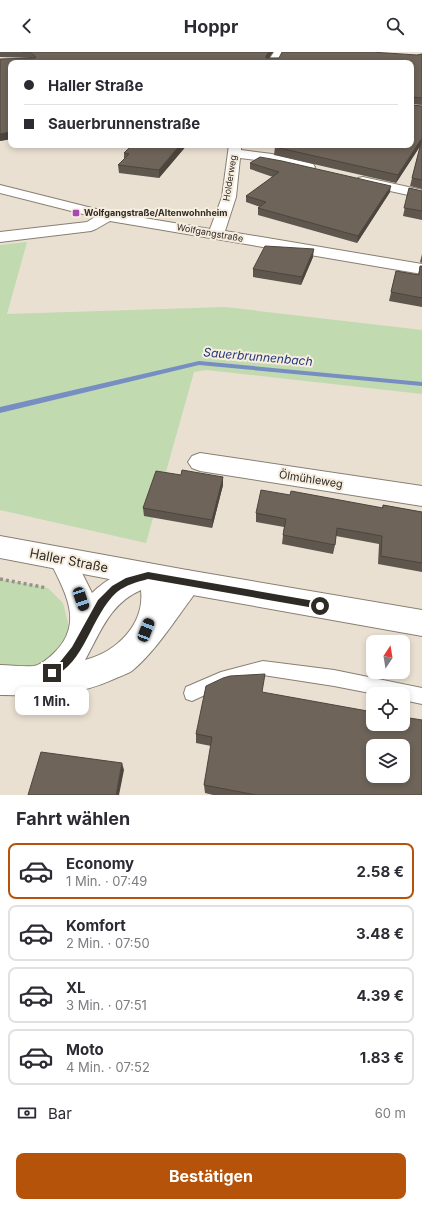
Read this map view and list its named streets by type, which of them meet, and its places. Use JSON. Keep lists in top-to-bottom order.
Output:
{
  "streets": {
    "street": [
      "Holderweg",
      "Wolfgangstraße",
      "Ölmühleweg",
      "Haller Straße"
    ]
  },
  "crossings": [
    ["Holderweg", "Wolfgangstraße"]
  ],
  "water": ["Sauerbrunnenbach"],
  "places": {
    "transit": ["Wolfgangstraße/Altenwohnheim"]
  },
  "north": "top",
  "page": {
    "header": "Hoppr",
    "banner": ["Haller Straße", "Sauerbrunnenstraße"],
    "bubble": "1 Min.",
    "heading": "Fahrt wählen",
    "list": [
      {
        "name": "Economy",
        "note": "1 Min. · 07:49",
        "value": "2.58 €"
      },
      {
        "name": "Komfort",
        "note": "2 Min. · 07:50",
        "value": "3.48 €"
      },
      {
        "name": "XL",
        "note": "3 Min. · 07:51",
        "value": "4.39 €"
      },
      {
        "name": "Moto",
        "note": "4 Min. · 07:52",
        "value": "1.83 €"
      }
    ],
    "pay": ["Bar", "60 m"],
    "buttons": "Bestätigen"
  }
}
